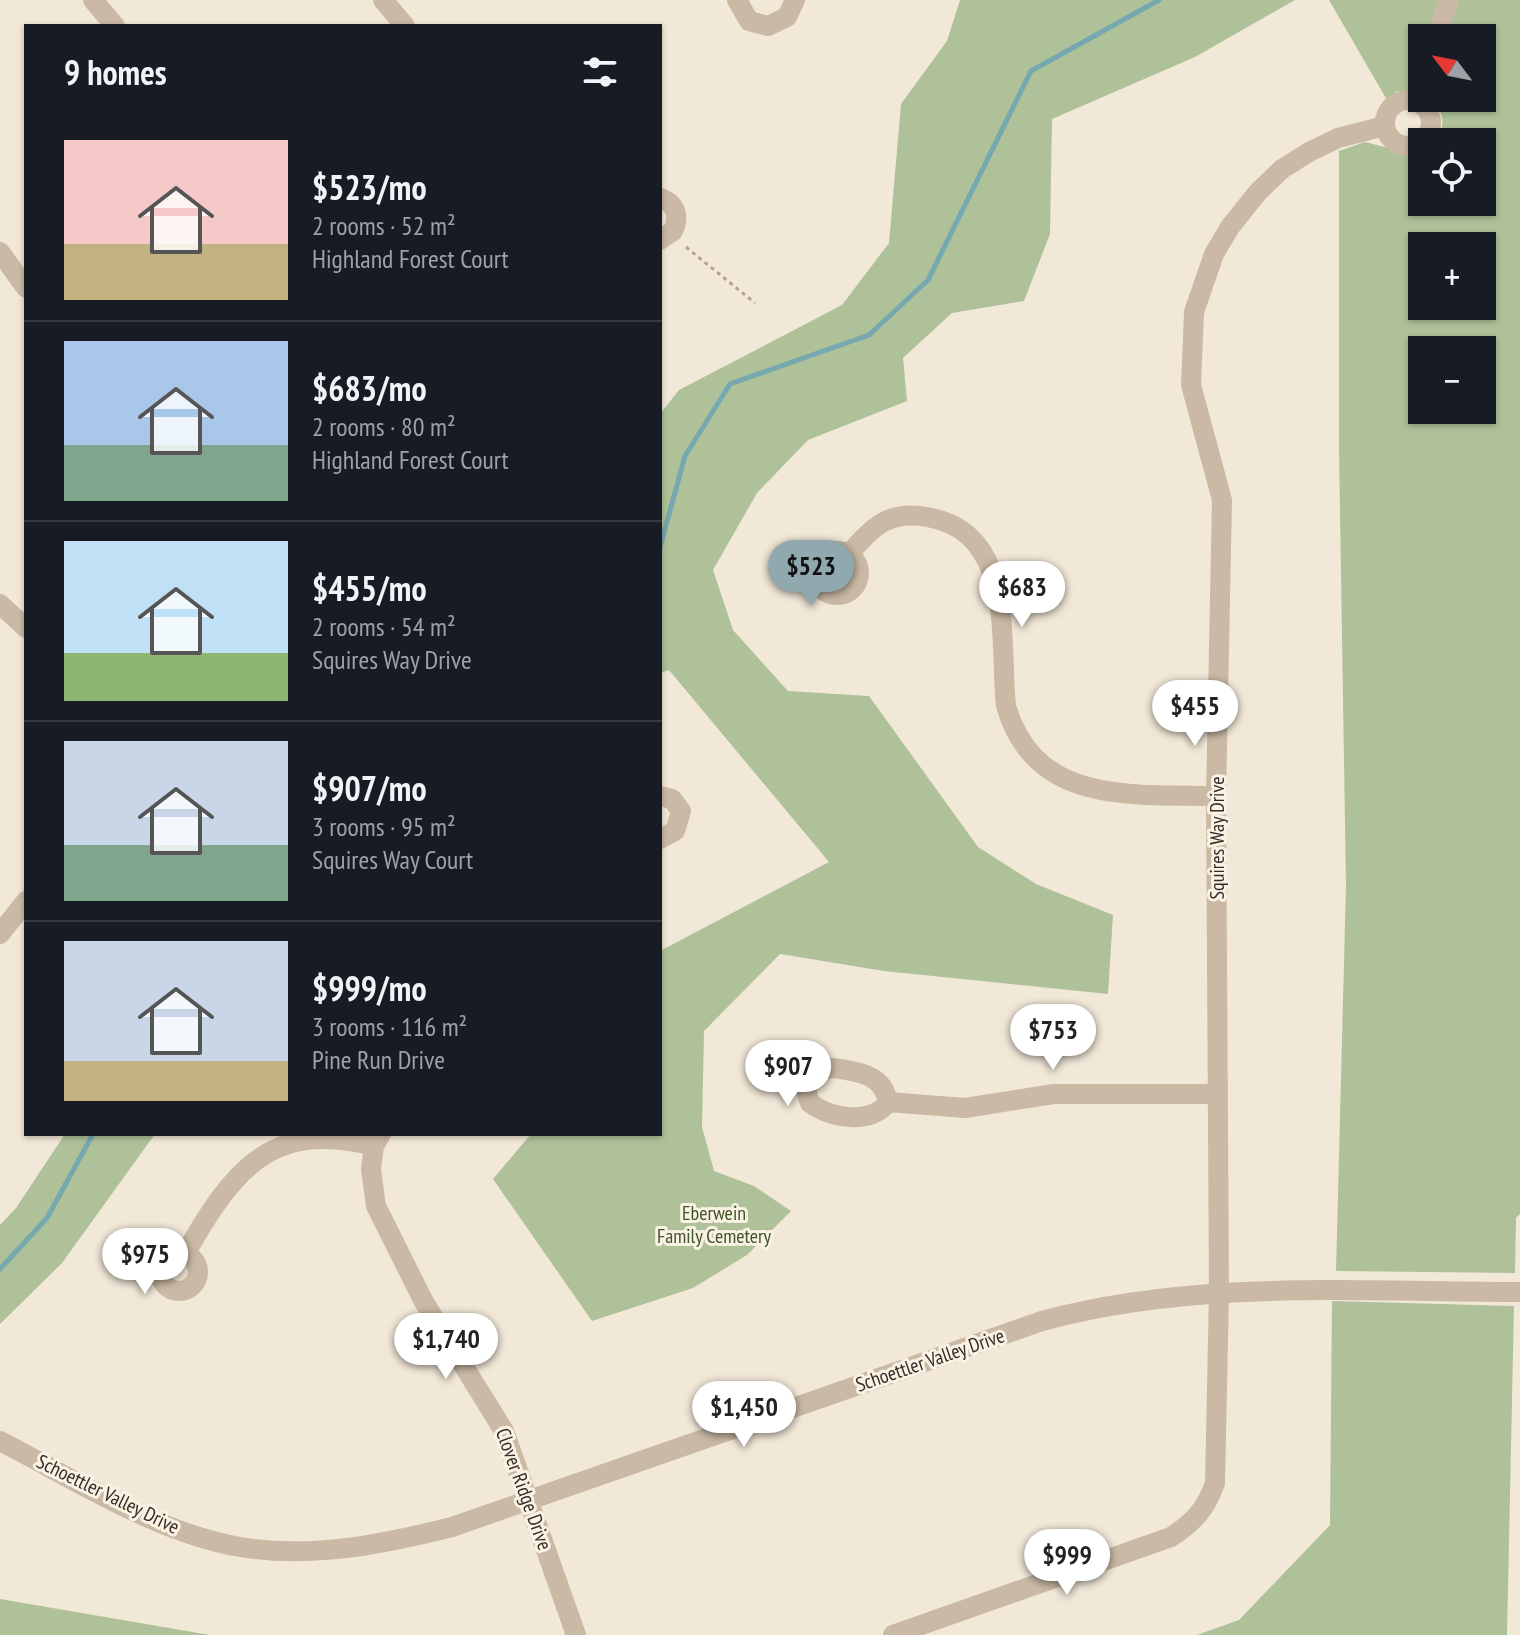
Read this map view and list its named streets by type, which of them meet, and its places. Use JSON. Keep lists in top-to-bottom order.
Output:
{
  "streets": {
    "street": ["Squires Way Drive", "Schoettler Valley Drive", "Clover Ridge Drive"]
  },
  "crossings": [
    ["Squires Way Drive", "Schoettler Valley Drive"],
    ["Schoettler Valley Drive", "Clover Ridge Drive"]
  ],
  "parks": ["Eberwein Family Cemetery"],
  "north": "top left",
  "page": {
    "map_buttons": ["+", "−"],
    "heading": "9 homes",
    "list": [
      {
        "name": "$523/mo",
        "note": "2 rooms · 52 m² · Highland Forest Court"
      },
      {
        "name": "$683/mo",
        "note": "2 rooms · 80 m² · Highland Forest Court"
      },
      {
        "name": "$455/mo",
        "note": "2 rooms · 54 m² · Squires Way Drive"
      },
      {
        "name": "$907/mo",
        "note": "3 rooms · 95 m² · Squires Way Court"
      },
      {
        "name": "$999/mo",
        "note": "3 rooms · 116 m² · Pine Run Drive"
      }
    ],
    "price": [
      "$523",
      "$683",
      "$455",
      "$753",
      "$907",
      "$975",
      "$1,740",
      "$1,450",
      "$999"
    ]
  }
}
